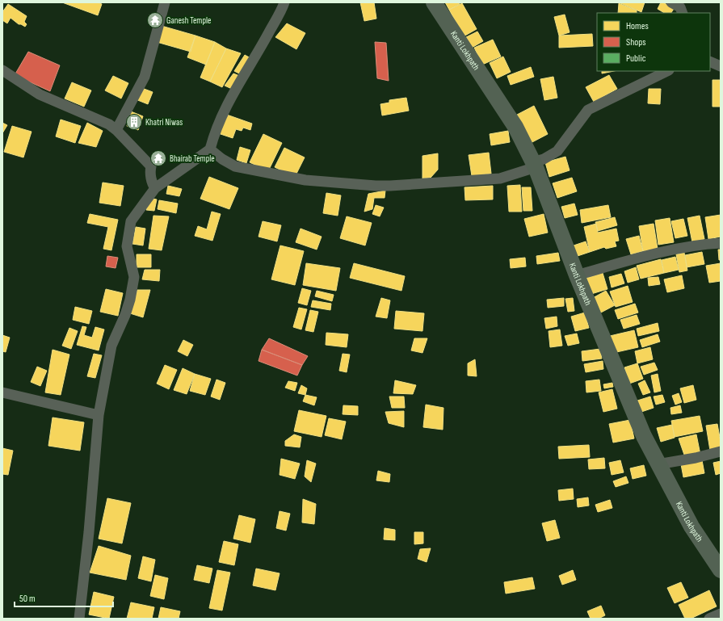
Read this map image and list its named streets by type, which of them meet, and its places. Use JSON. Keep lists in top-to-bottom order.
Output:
{
  "streets": {
    "main road": ["Kanti Lokhpath"]
  },
  "places": {
    "temple": ["Ganesh Temple", "Bhairab Temple"],
    "building": ["Khatri Niwas"]
  },
  "legend": ["Homes", "Shops", "Public"],
  "scale_bar": "50 m"
}
